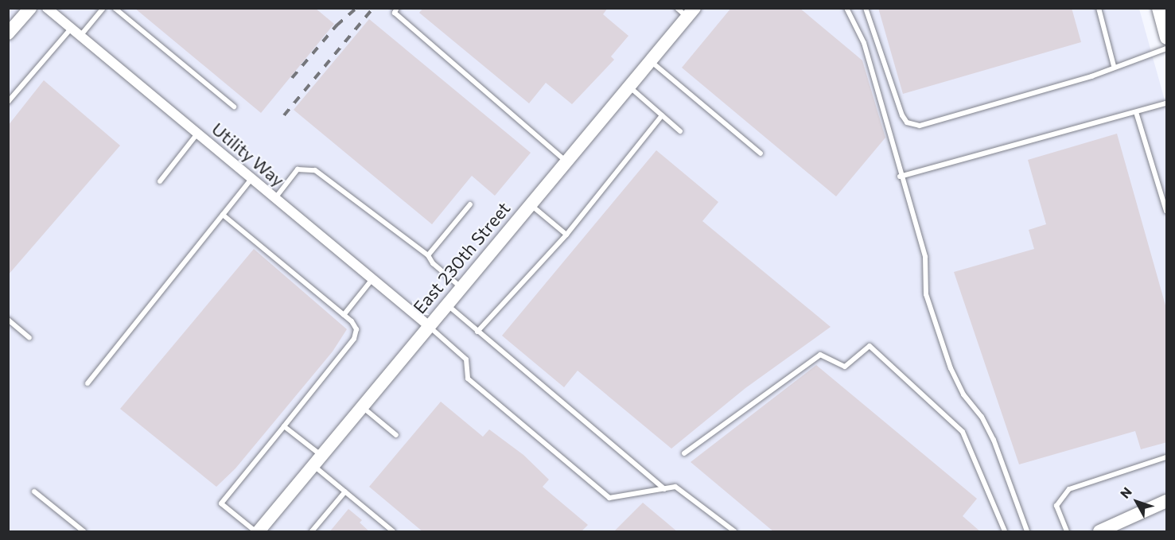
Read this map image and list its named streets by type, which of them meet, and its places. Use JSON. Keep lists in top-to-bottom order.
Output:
{
  "streets": {
    "street": ["Utility Way", "East 230th Street"]
  },
  "crossings": [
    ["Utility Way", "East 230th Street"]
  ],
  "north": "top left"
}
